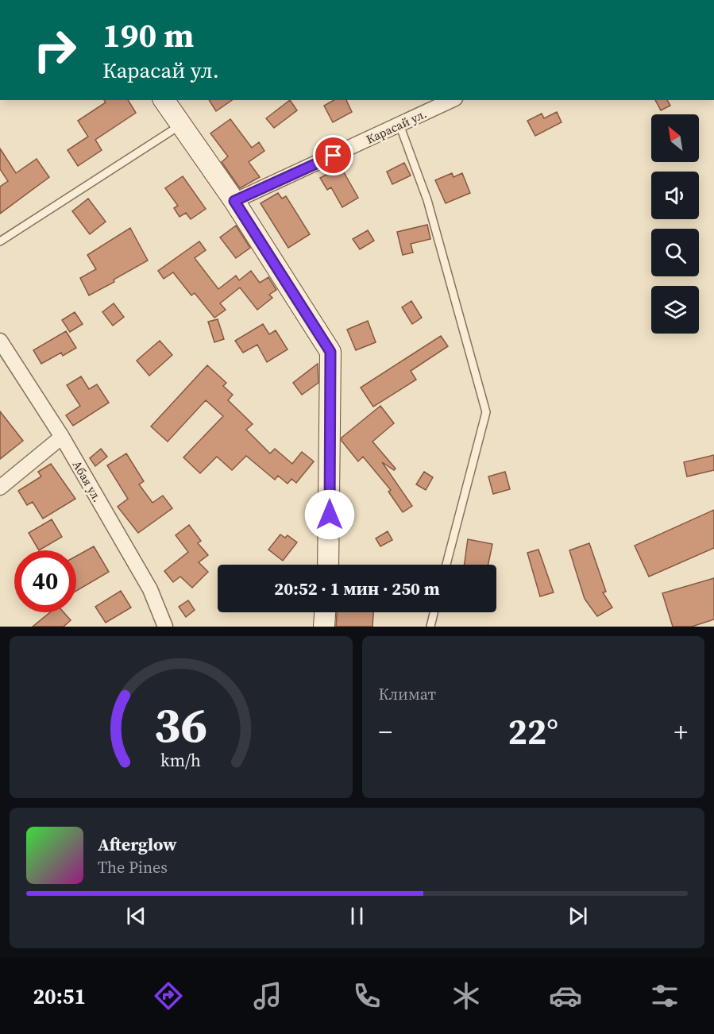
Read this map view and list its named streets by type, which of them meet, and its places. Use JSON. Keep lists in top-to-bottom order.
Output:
{
  "streets": {
    "street": ["Карасай ул.", "Абая ул."]
  },
  "north": "top left",
  "page": {
    "turn": ["190 m", "Карасай ул."],
    "limit": "40",
    "trip": "20:52 · 1 мин · 250 m",
    "tile": "Климат",
    "heat": ["−", "22°", "+"],
    "song": ["Afterglow", "The Pines"],
    "tabs": "20:51",
    "gauge": ["36", "km/h"]
  }
}
